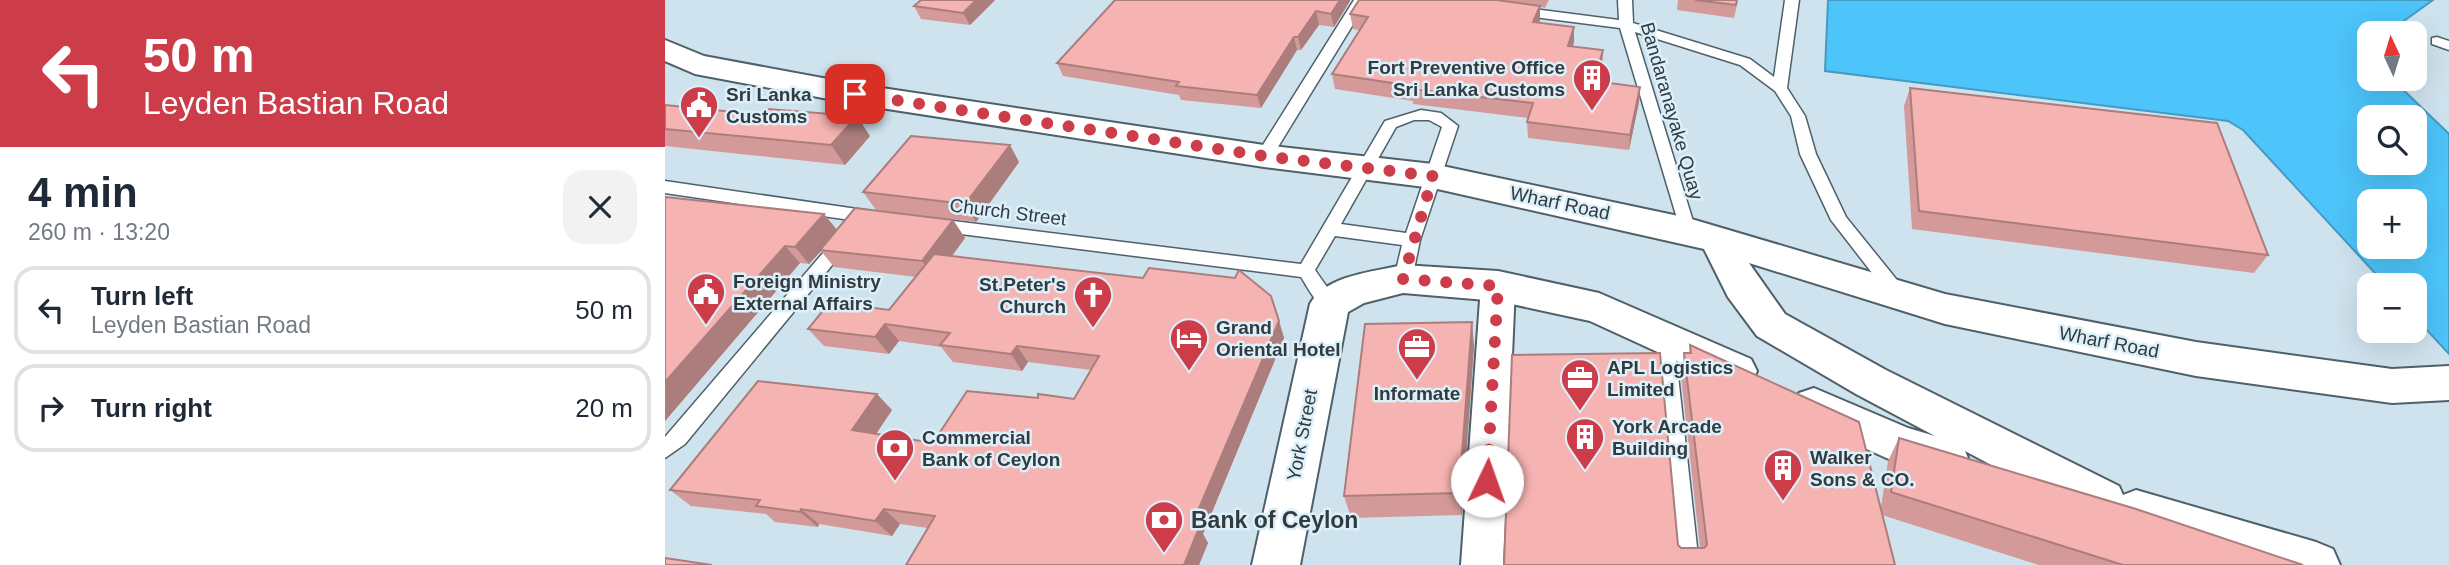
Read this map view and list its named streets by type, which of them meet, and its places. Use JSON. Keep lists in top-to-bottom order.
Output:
{
  "streets": {
    "main road": ["Wharf Road", "York Street"],
    "lane": ["Bandaranayake Quay", "Church Street"]
  },
  "crossings": [
    ["Bandaranayake Quay", "Wharf Road"],
    ["Church Street", "York Street"]
  ],
  "places": {
    "building": ["Fort Preventive Office Sri Lanka Customs", "York Arcade Building", "Walker Sons & CO."],
    "public building": ["Sri Lanka Customs", "Foreign Ministry External Affairs"],
    "church": ["St.Peter's Church"],
    "hotel": ["Grand Oriental Hotel"],
    "office": ["Informate", "APL Logistics Limited"],
    "bank": ["Commercial Bank of Ceylon", "Bank of Ceylon"]
  },
  "north": "top",
  "page": {
    "turn": ["50 m", "Leyden Bastian Road"],
    "map_buttons": ["+", "−"],
    "heading": ["4 min", "260 m · 13:20"],
    "list": [
      {
        "name": "Turn left",
        "note": "Leyden Bastian Road",
        "value": "50 m"
      },
      {
        "name": "Turn right",
        "value": "20 m"
      }
    ]
  }
}
